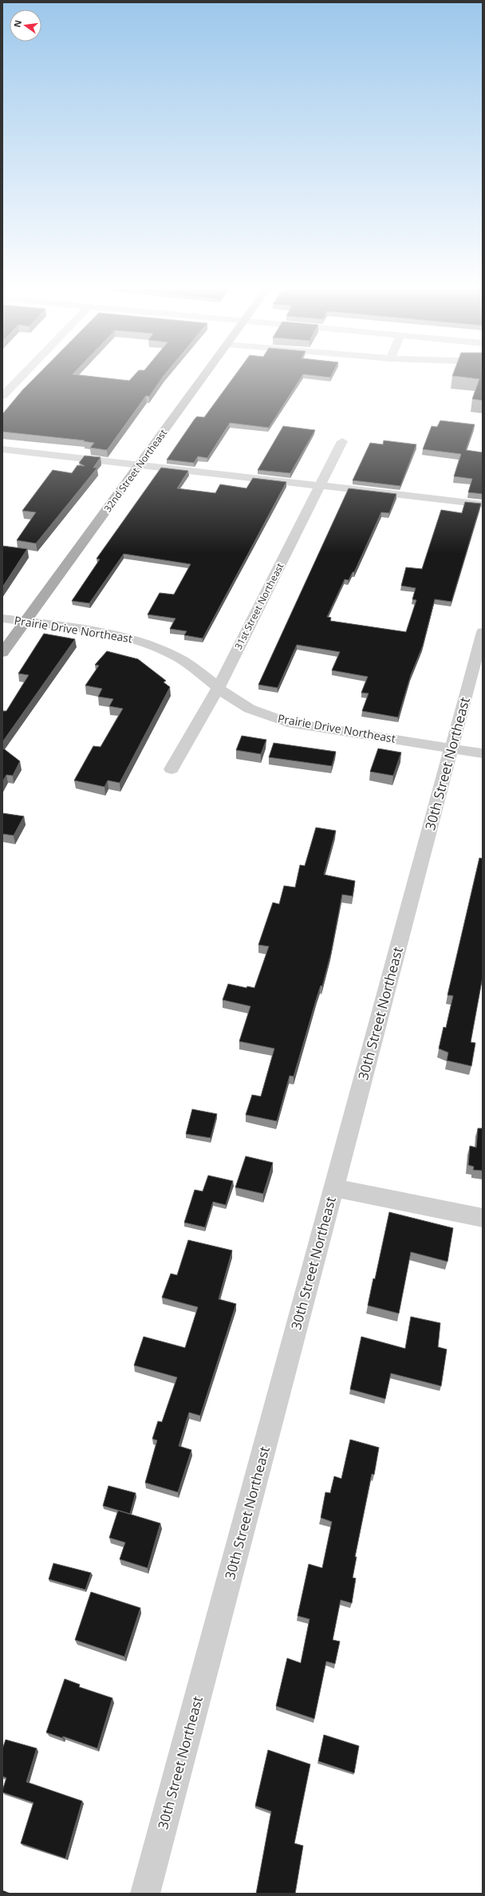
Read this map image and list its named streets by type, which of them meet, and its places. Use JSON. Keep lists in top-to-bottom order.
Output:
{
  "streets": {
    "main road": ["32nd Street Northeast"],
    "street": ["31st Street Northeast", "Prairie Drive Northeast", "30th Street Northeast"]
  },
  "crossings": [
    ["32nd Street Northeast", "Prairie Drive Northeast"],
    ["31st Street Northeast", "Prairie Drive Northeast"],
    ["Prairie Drive Northeast", "30th Street Northeast"]
  ],
  "north": "left"
}
